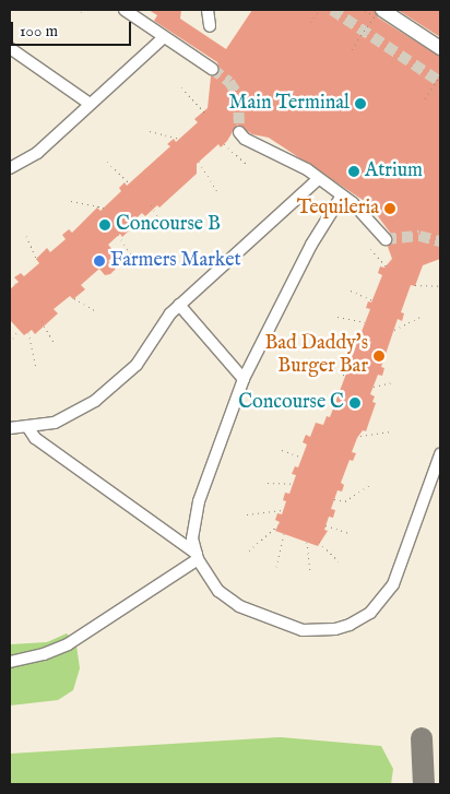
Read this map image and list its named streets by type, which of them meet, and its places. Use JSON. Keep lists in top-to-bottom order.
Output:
{
  "places": [
    "Main Terminal",
    "Atrium",
    "Tequileria",
    "Concourse B",
    "Farmers Market",
    "Bad Daddy's Burger Bar",
    "Concourse C"
  ],
  "scale_bar": "100 m"
}
